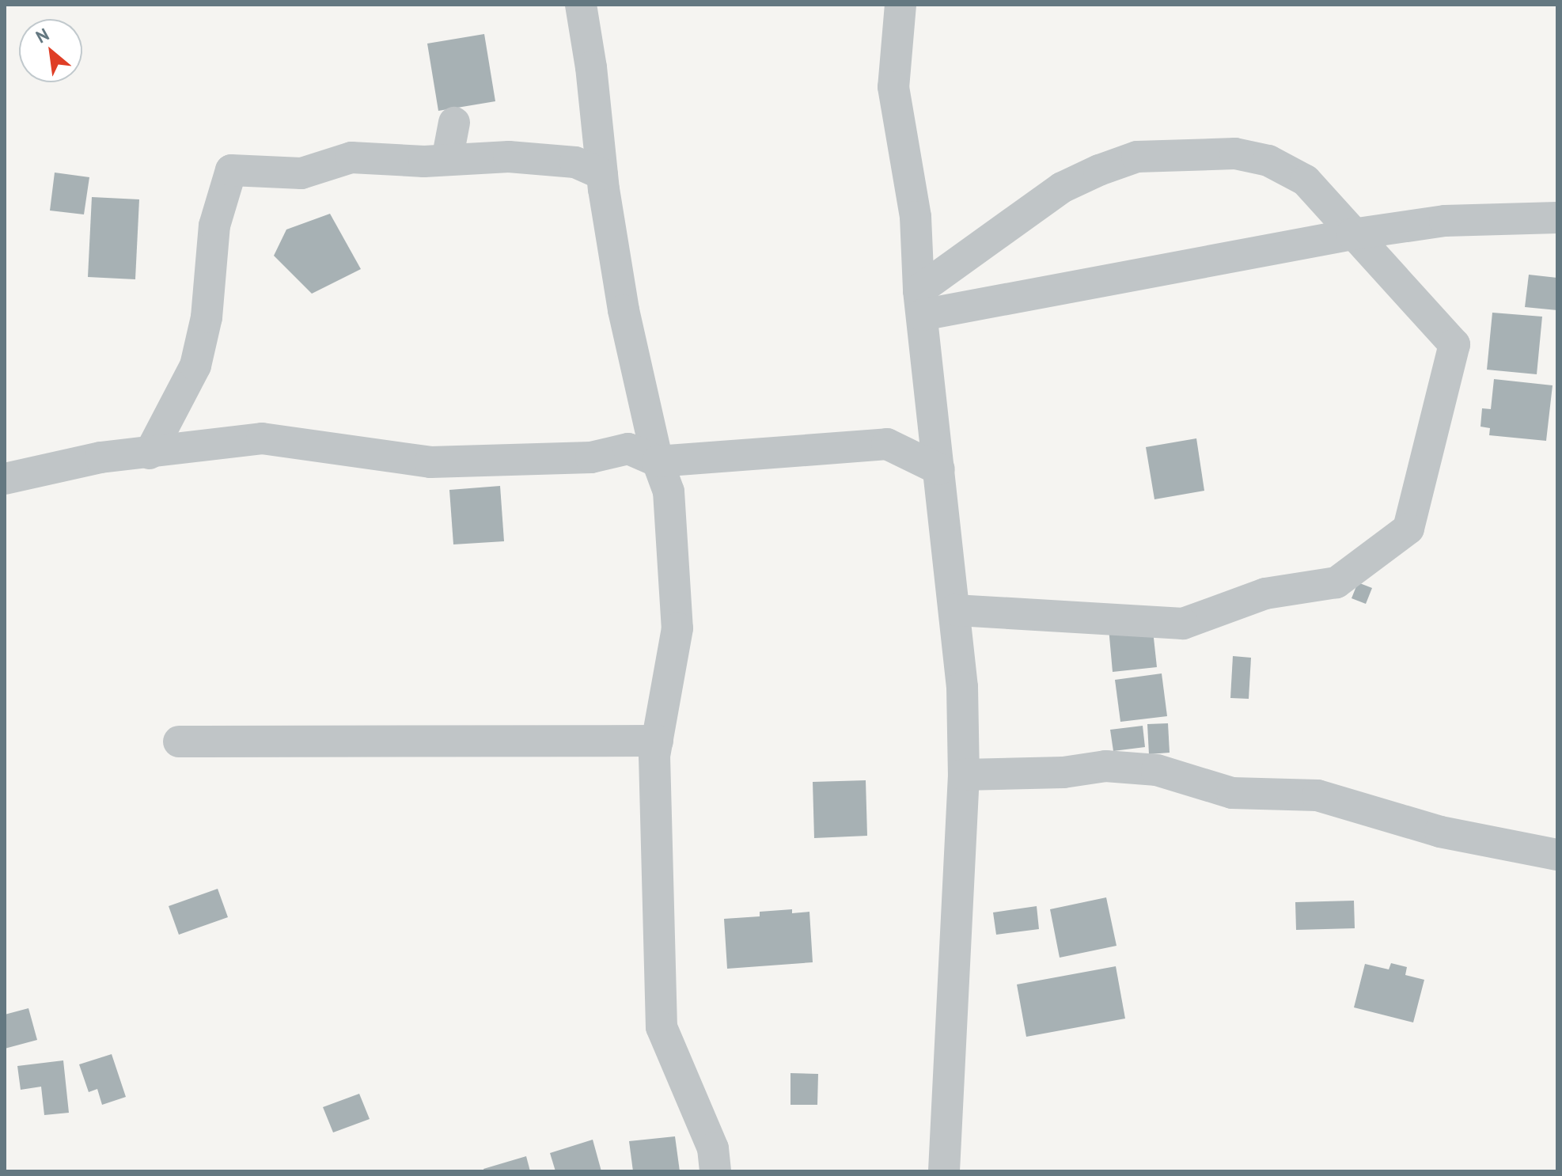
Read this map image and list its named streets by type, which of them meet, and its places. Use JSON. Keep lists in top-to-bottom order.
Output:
{
  "north": "top left"
}
